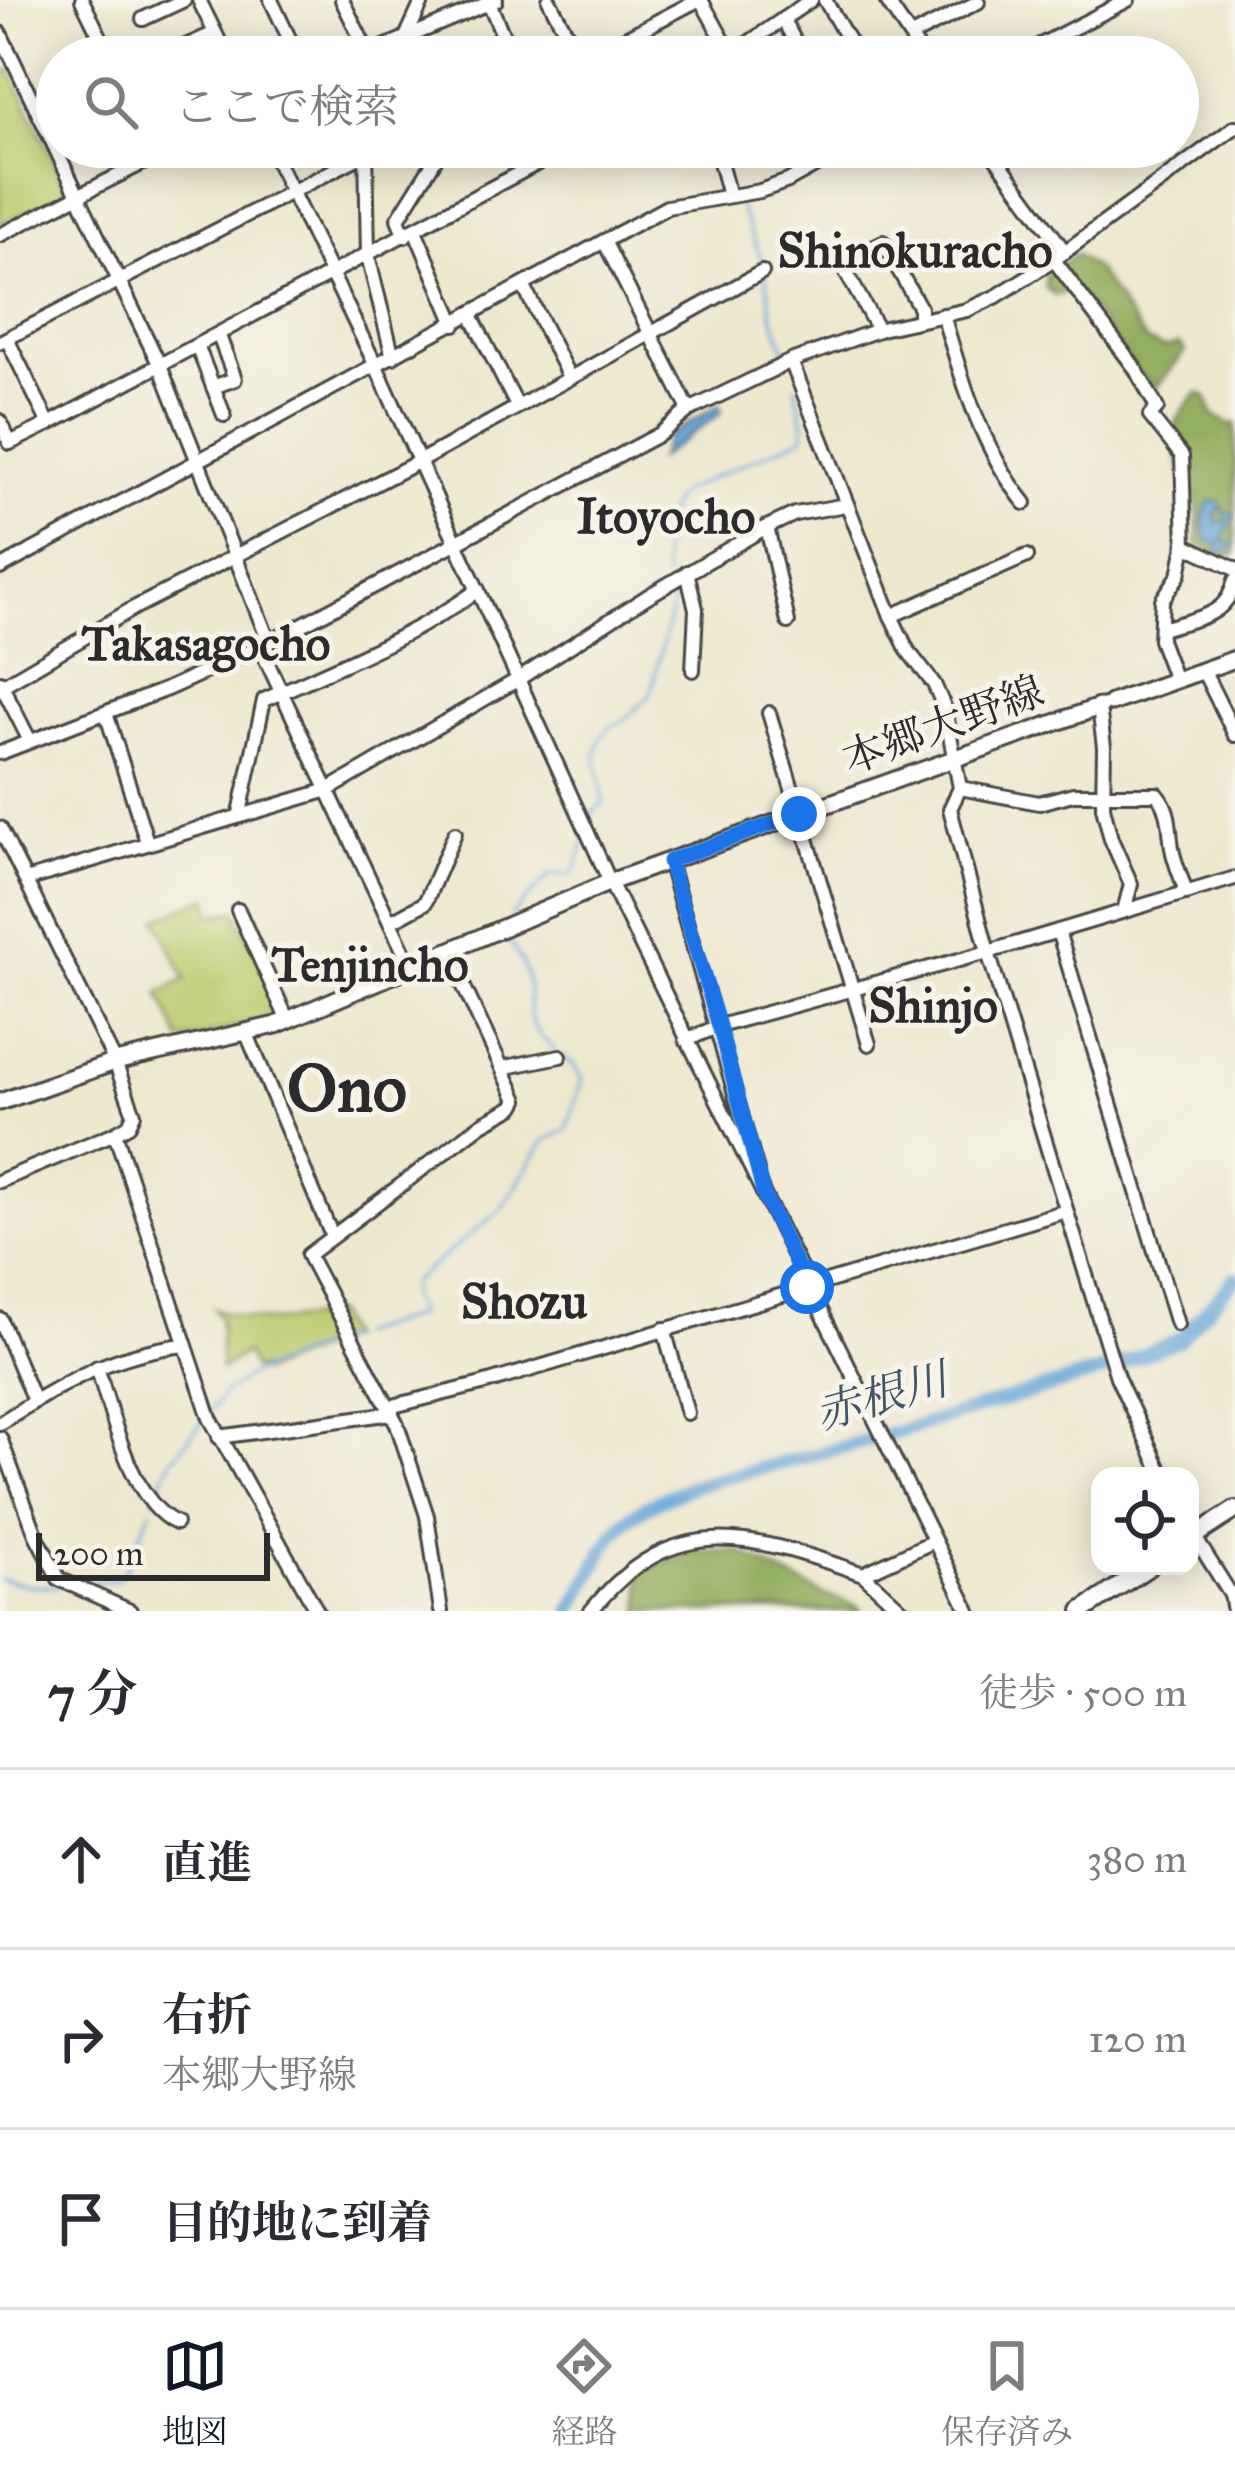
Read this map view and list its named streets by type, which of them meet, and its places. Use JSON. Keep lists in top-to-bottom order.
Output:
{
  "streets": {
    "main road": ["本郷大野線"]
  },
  "districts": [
    "Shinokuracho",
    "Itoyocho",
    "Takasagocho",
    "Tenjincho",
    "Shinjo",
    "Ono",
    "Shozu"
  ],
  "water": ["赤根川"],
  "scale_bar": "200 m",
  "page": {
    "search": "ここで検索",
    "scale": "200 m",
    "heading": ["7 分", "徒歩 · 500 m"],
    "list": [
      ["直進", "380 m"],
      ["右折", "本郷大野線", "120 m"],
      "目的地に到着"
    ],
    "nav": ["地図", "経路", "保存済み"]
  }
}
